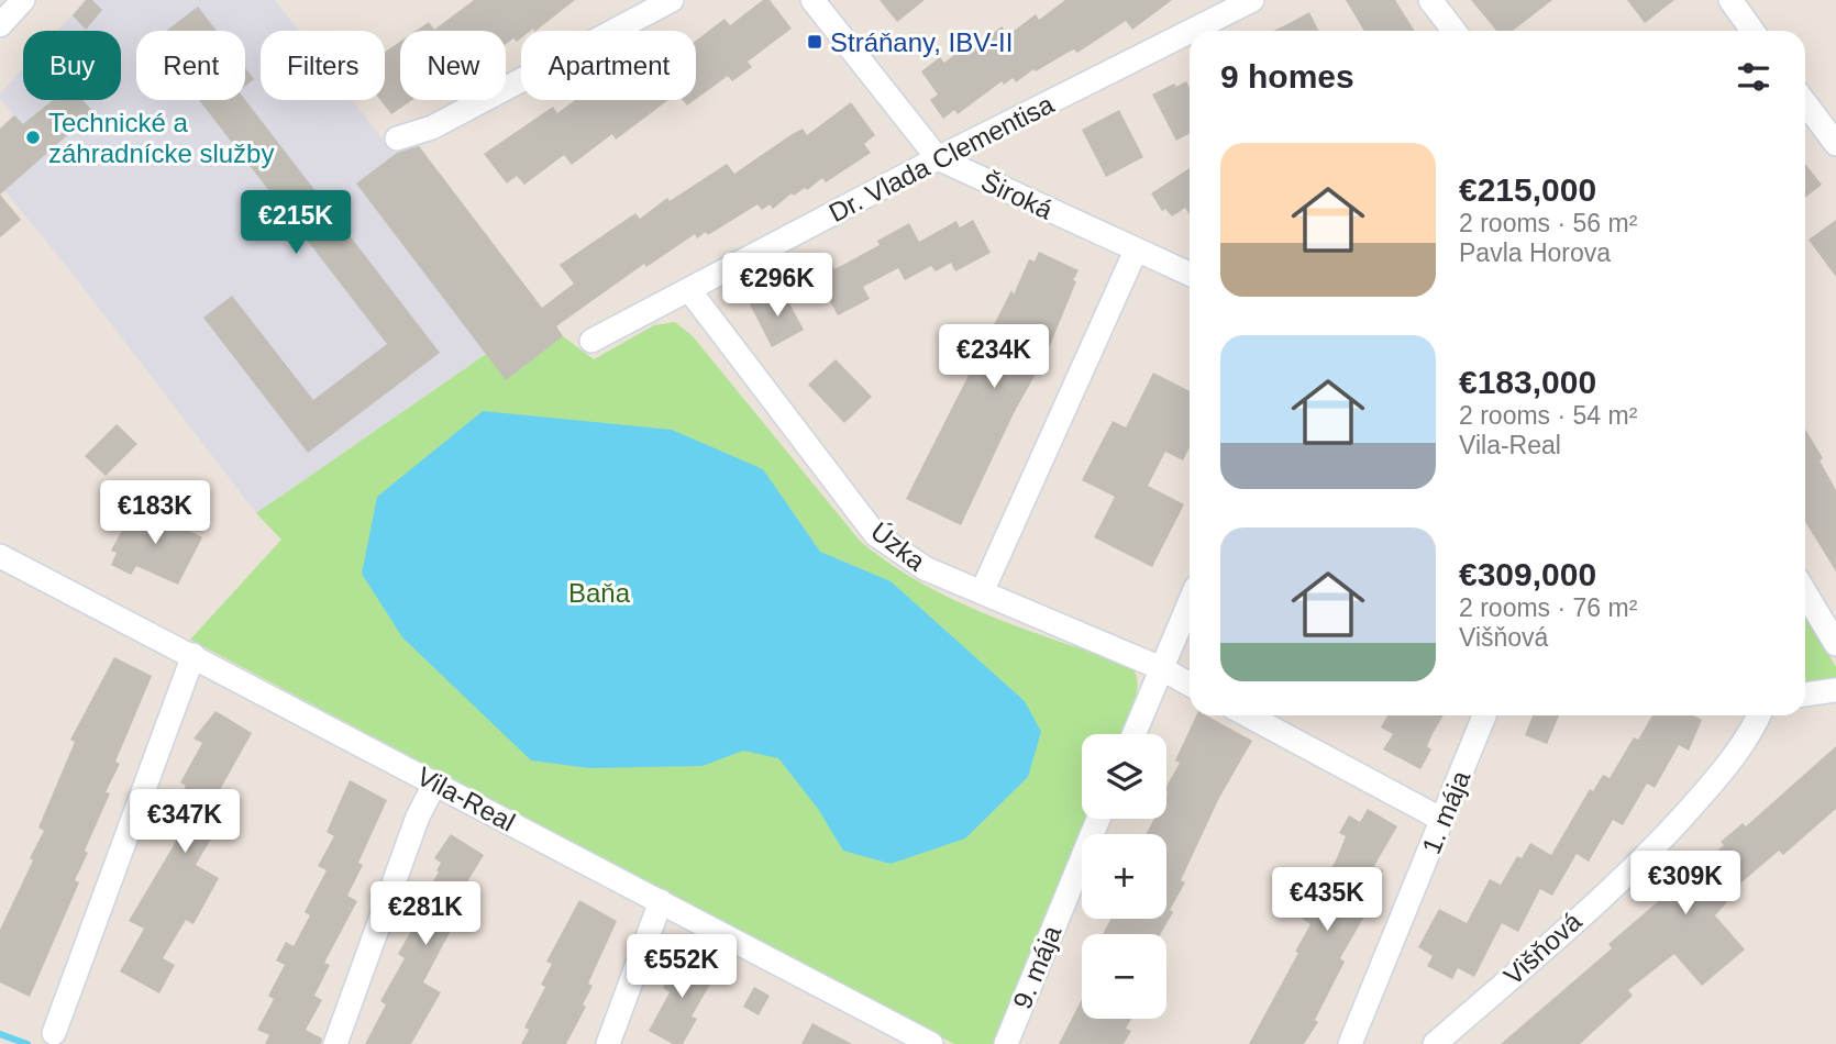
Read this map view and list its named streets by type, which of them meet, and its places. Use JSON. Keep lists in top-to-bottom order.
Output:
{
  "streets": {
    "street": [
      "Dr. Vlada Clementisa",
      "Široká",
      "Úzka",
      "Vila-Real",
      "1. mája",
      "Višňová",
      "9. mája"
    ]
  },
  "crossings": [
    ["Dr. Vlada Clementisa", "Široká"],
    ["Dr. Vlada Clementisa", "Úzka"]
  ],
  "parks": ["Baňa"],
  "places": {
    "transit": ["Stráňany, IBV-II"],
    "other": ["Technické a záhradnícke služby"]
  },
  "page": {
    "chip": [
      "Buy",
      "Rent",
      "Filters",
      "New",
      "Apartment"
    ],
    "heading": "9 homes",
    "list": [
      {
        "name": "€215,000",
        "note": "2 rooms · 56 m² · Pavla Horova"
      },
      {
        "name": "€183,000",
        "note": "2 rooms · 54 m² · Vila-Real"
      },
      {
        "name": "€309,000",
        "note": "2 rooms · 76 m² · Višňová"
      }
    ],
    "price": [
      "€215K",
      "€296K",
      "€234K",
      "€183K",
      "€347K",
      "€309K",
      "€435K",
      "€281K",
      "€552K"
    ],
    "map_buttons": ["+", "−"]
  }
}
